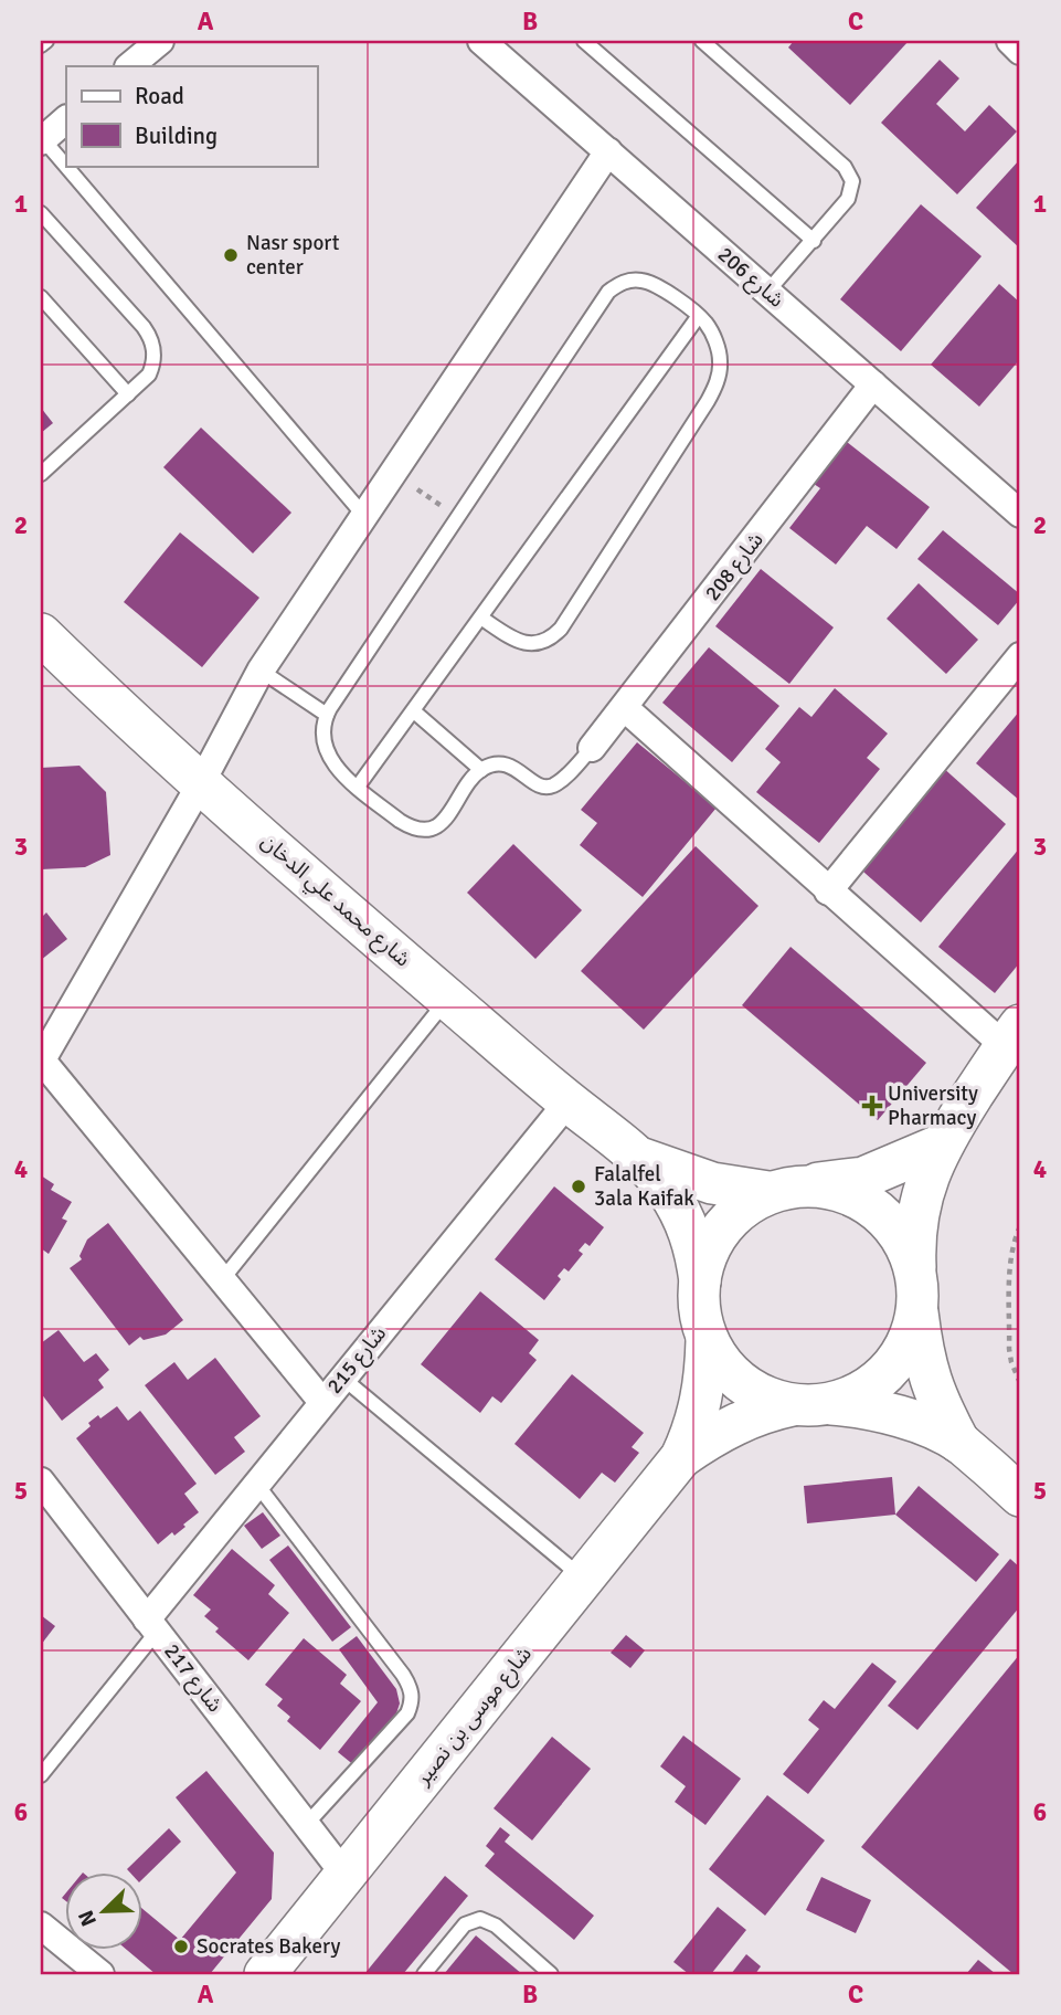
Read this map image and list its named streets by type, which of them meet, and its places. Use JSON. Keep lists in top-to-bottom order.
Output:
{
  "streets": {
    "street": [
      "شارع 206",
      "شارع 208",
      "شارع محمد علي الدخان",
      "شارع 215",
      "شارع 217",
      "شارع موسى بن نصير"
    ]
  },
  "crossings": [
    ["شارع 206", "شارع 208"],
    ["شارع محمد علي الدخان", "شارع 215"],
    ["شارع محمد علي الدخان", "شارع موسى بن نصير"],
    ["شارع 215", "شارع 217"],
    ["شارع 217", "شارع موسى بن نصير"]
  ],
  "places": {
    "other": ["Nasr sport center", "Falalfel 3ala Kaifak", "Socrates Bakery"],
    "health": ["University Pharmacy"]
  },
  "legend": ["Road", "Building"],
  "north": "bottom left",
  "grid": {
    "columns": ["A", "B", "C"],
    "rows": [
      "1",
      "2",
      "3",
      "4",
      "5",
      "6"
    ]
  }
}
